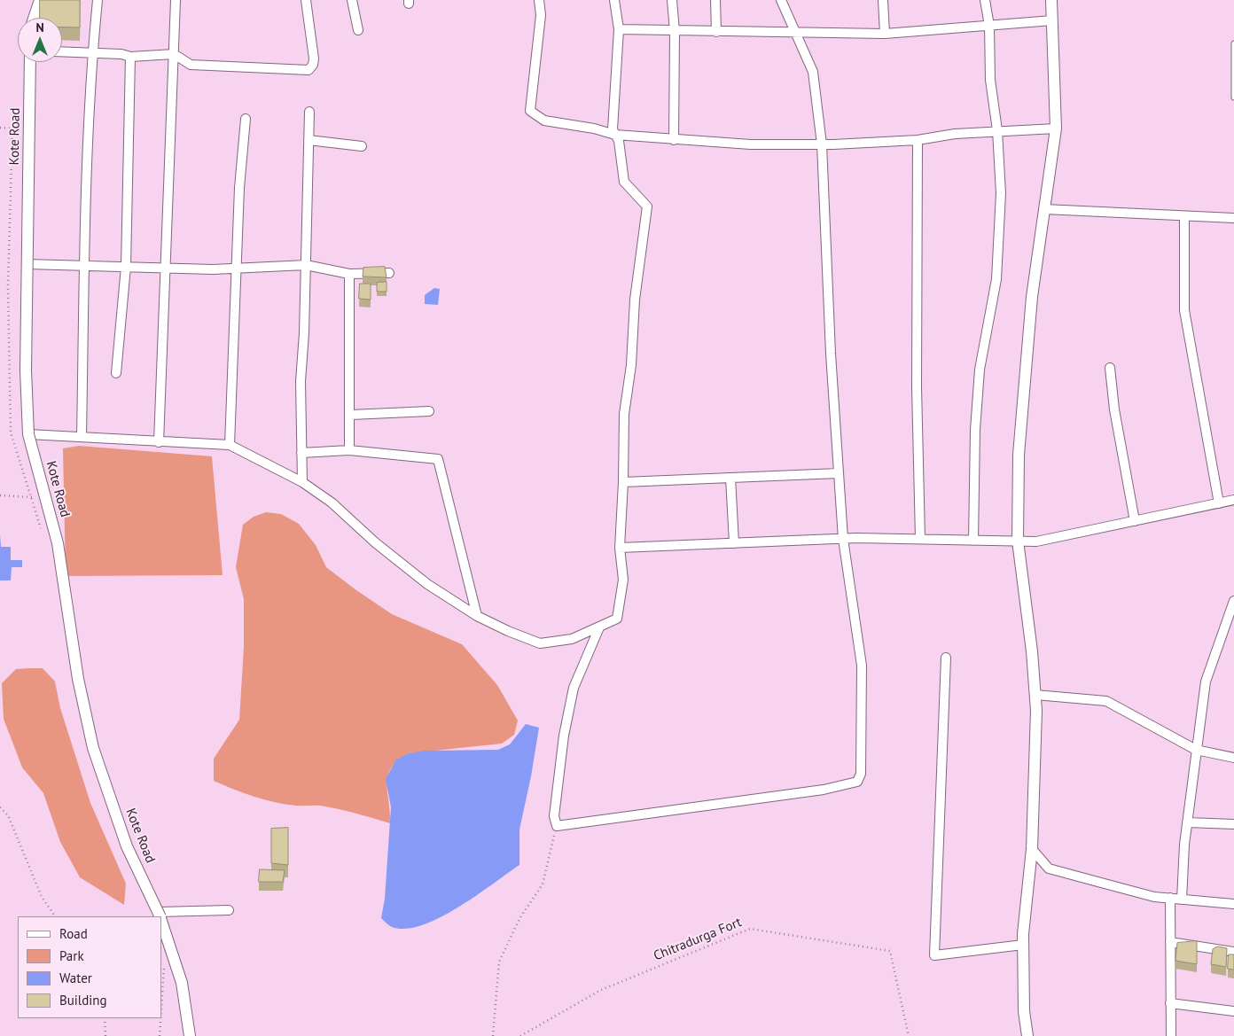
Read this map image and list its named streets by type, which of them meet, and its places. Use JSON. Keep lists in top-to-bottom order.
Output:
{
  "streets": {
    "street": ["Kote Road"],
    "path": ["Chitradurga Fort"]
  },
  "legend": [
    "Road",
    "Park",
    "Water",
    "Building"
  ],
  "north": "top"
}
